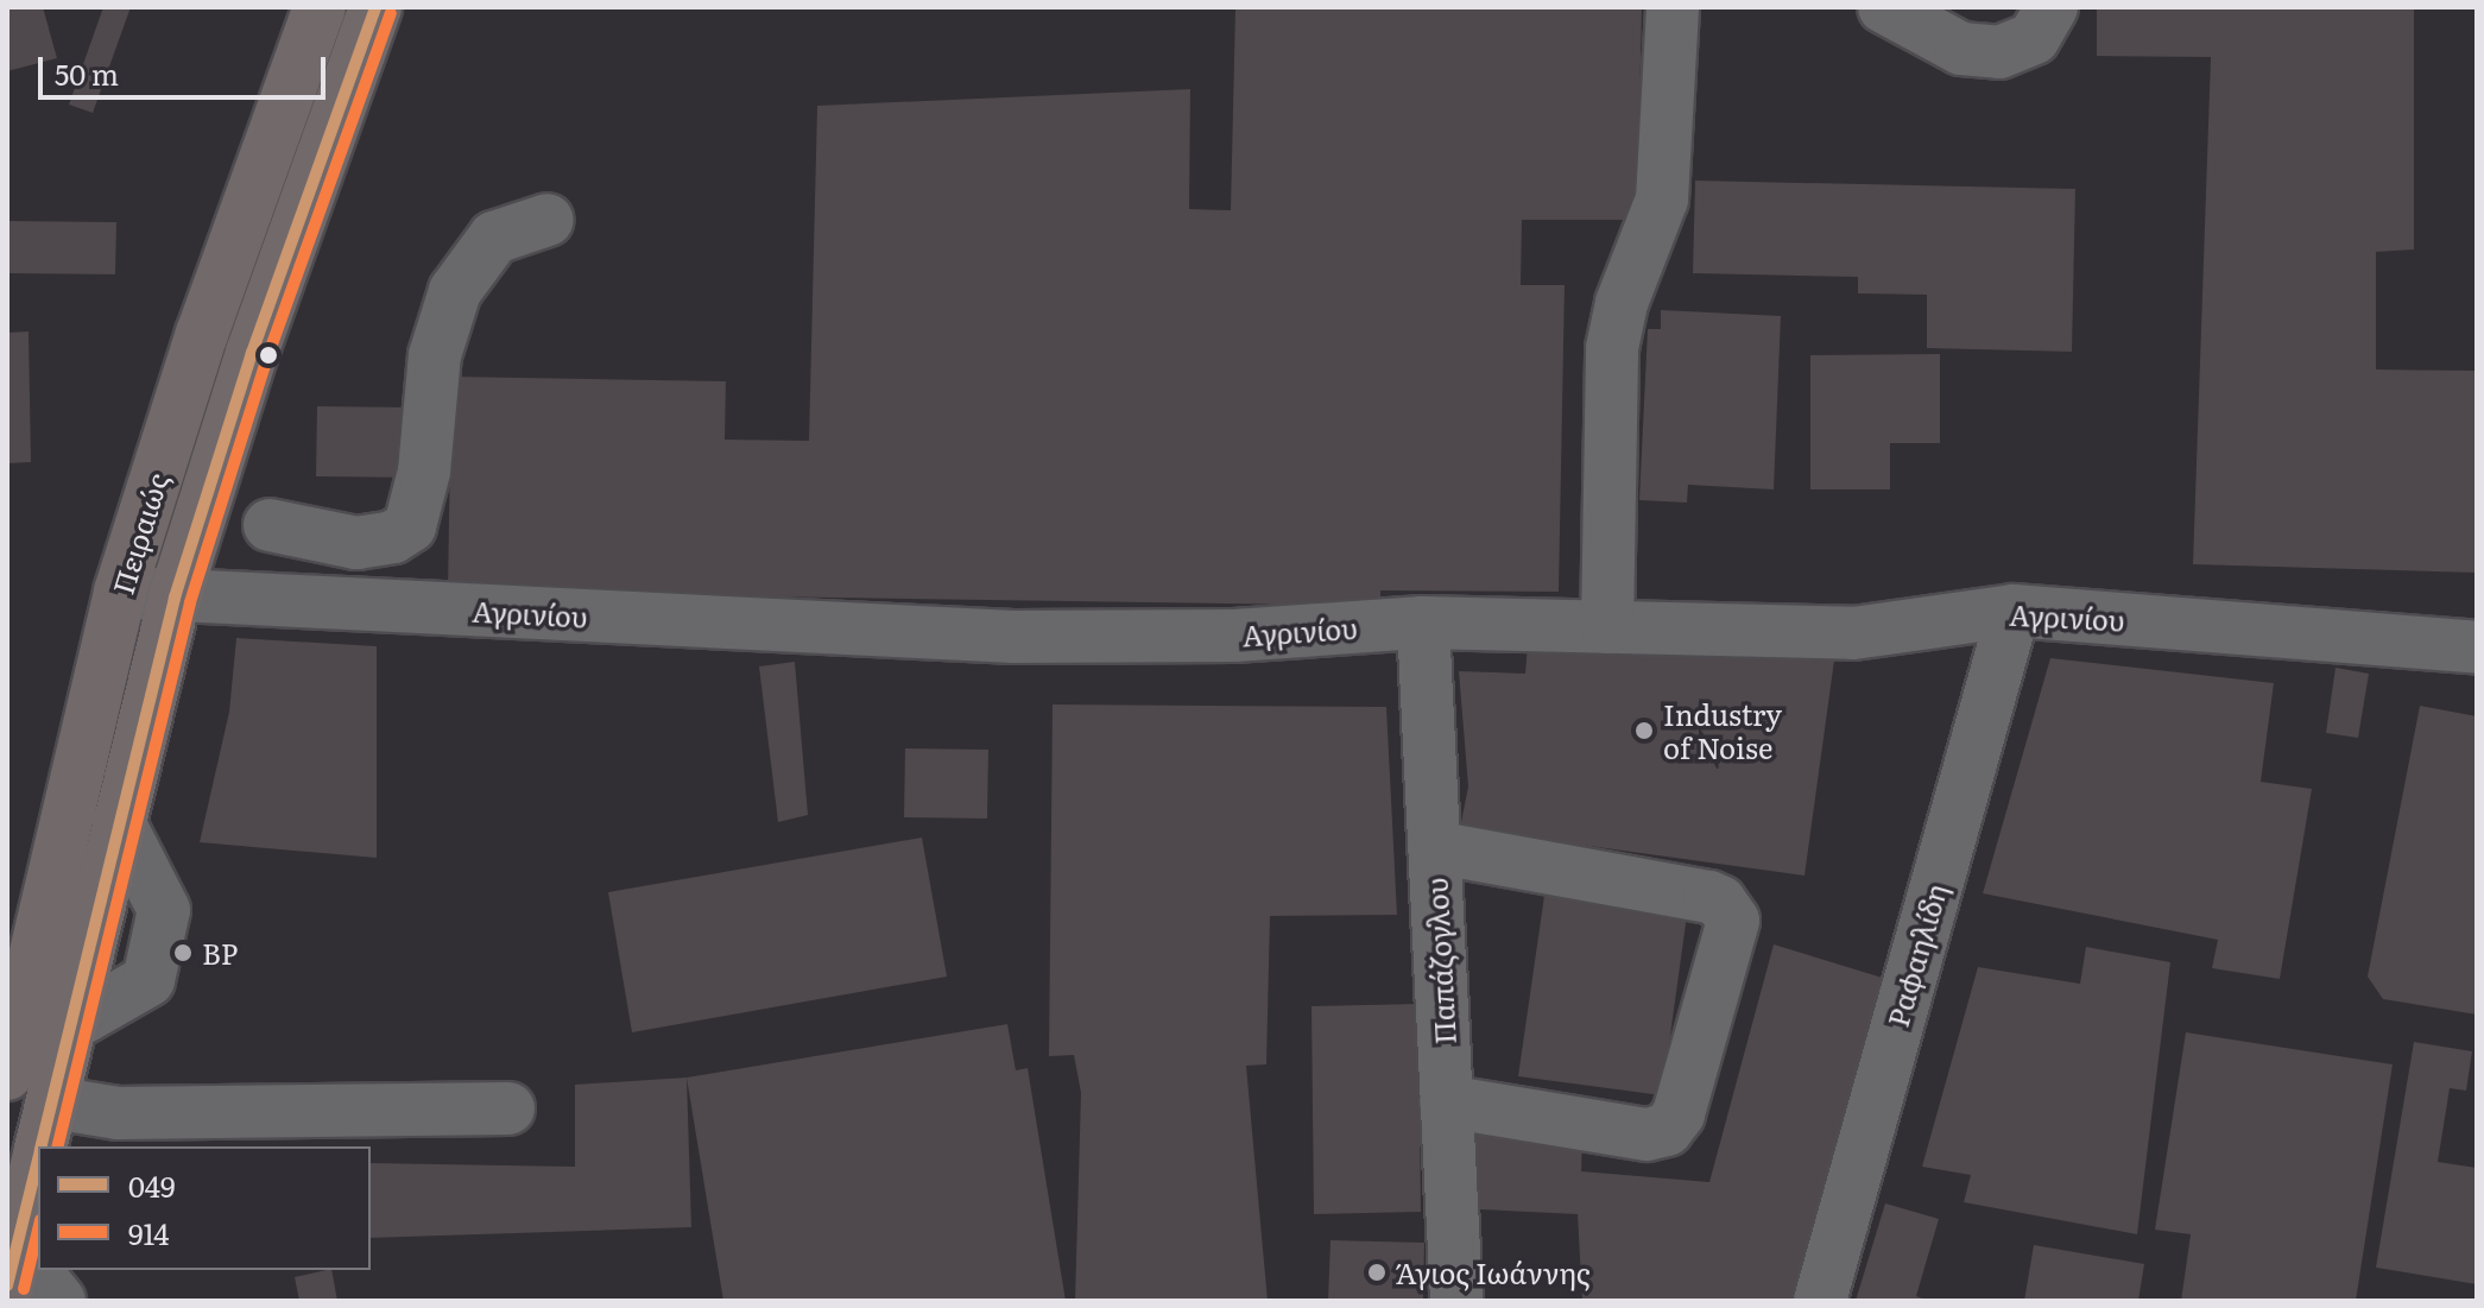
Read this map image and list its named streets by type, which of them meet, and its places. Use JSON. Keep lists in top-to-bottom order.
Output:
{
  "streets": {
    "main road": ["Πειραιώς"],
    "street": ["Αγρινίου", "Ραφαηλίδη", "Παπάζογλου"]
  },
  "crossings": [
    ["Πειραιώς", "Αγρινίου"],
    ["Αγρινίου", "Ραφαηλίδη"],
    ["Αγρινίου", "Παπάζογλου"]
  ],
  "places": ["Industry of Noise", "BP", "Άγιος Ιωάννης"],
  "lines": ["transit line 049", "transit line 914"],
  "legend": ["049", "914"],
  "scale_bar": "50 m"
}
